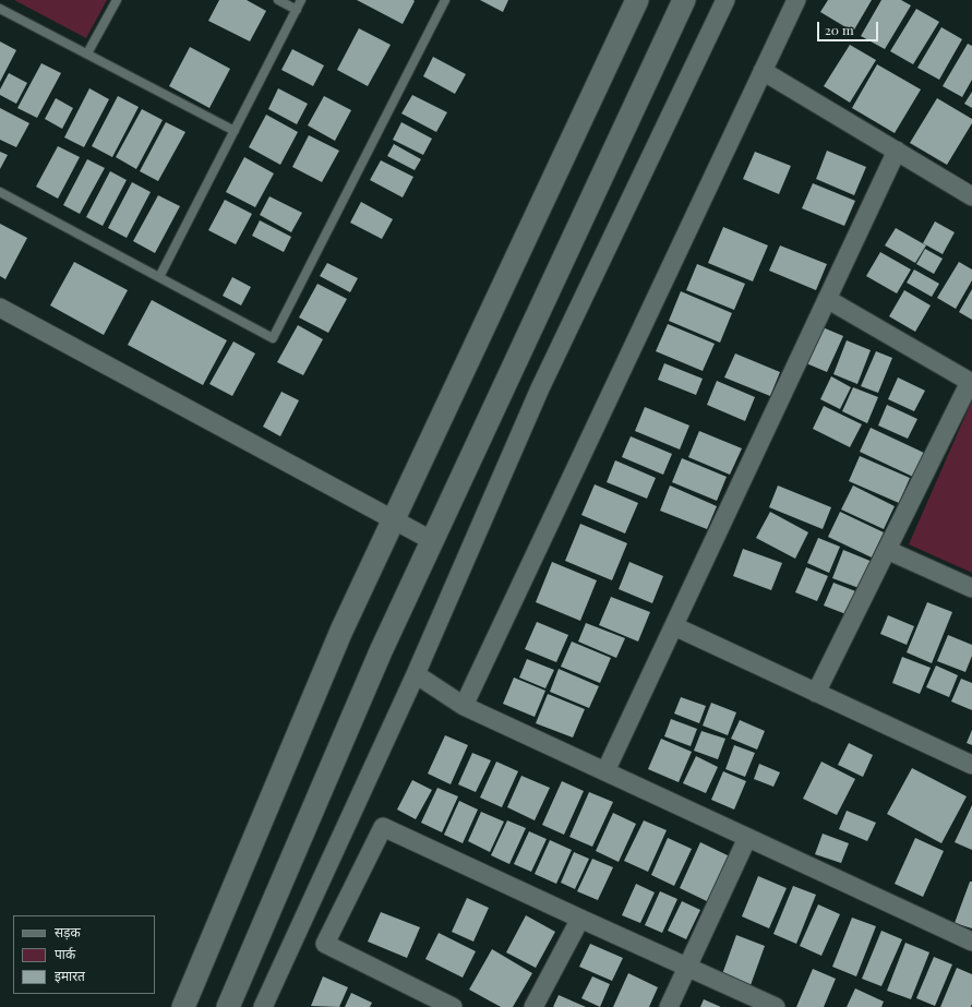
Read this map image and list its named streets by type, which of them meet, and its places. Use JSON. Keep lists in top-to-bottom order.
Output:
{
  "legend": ["सड़क", "पार्क", "इमारत"],
  "scale_bar": "20 m"
}
